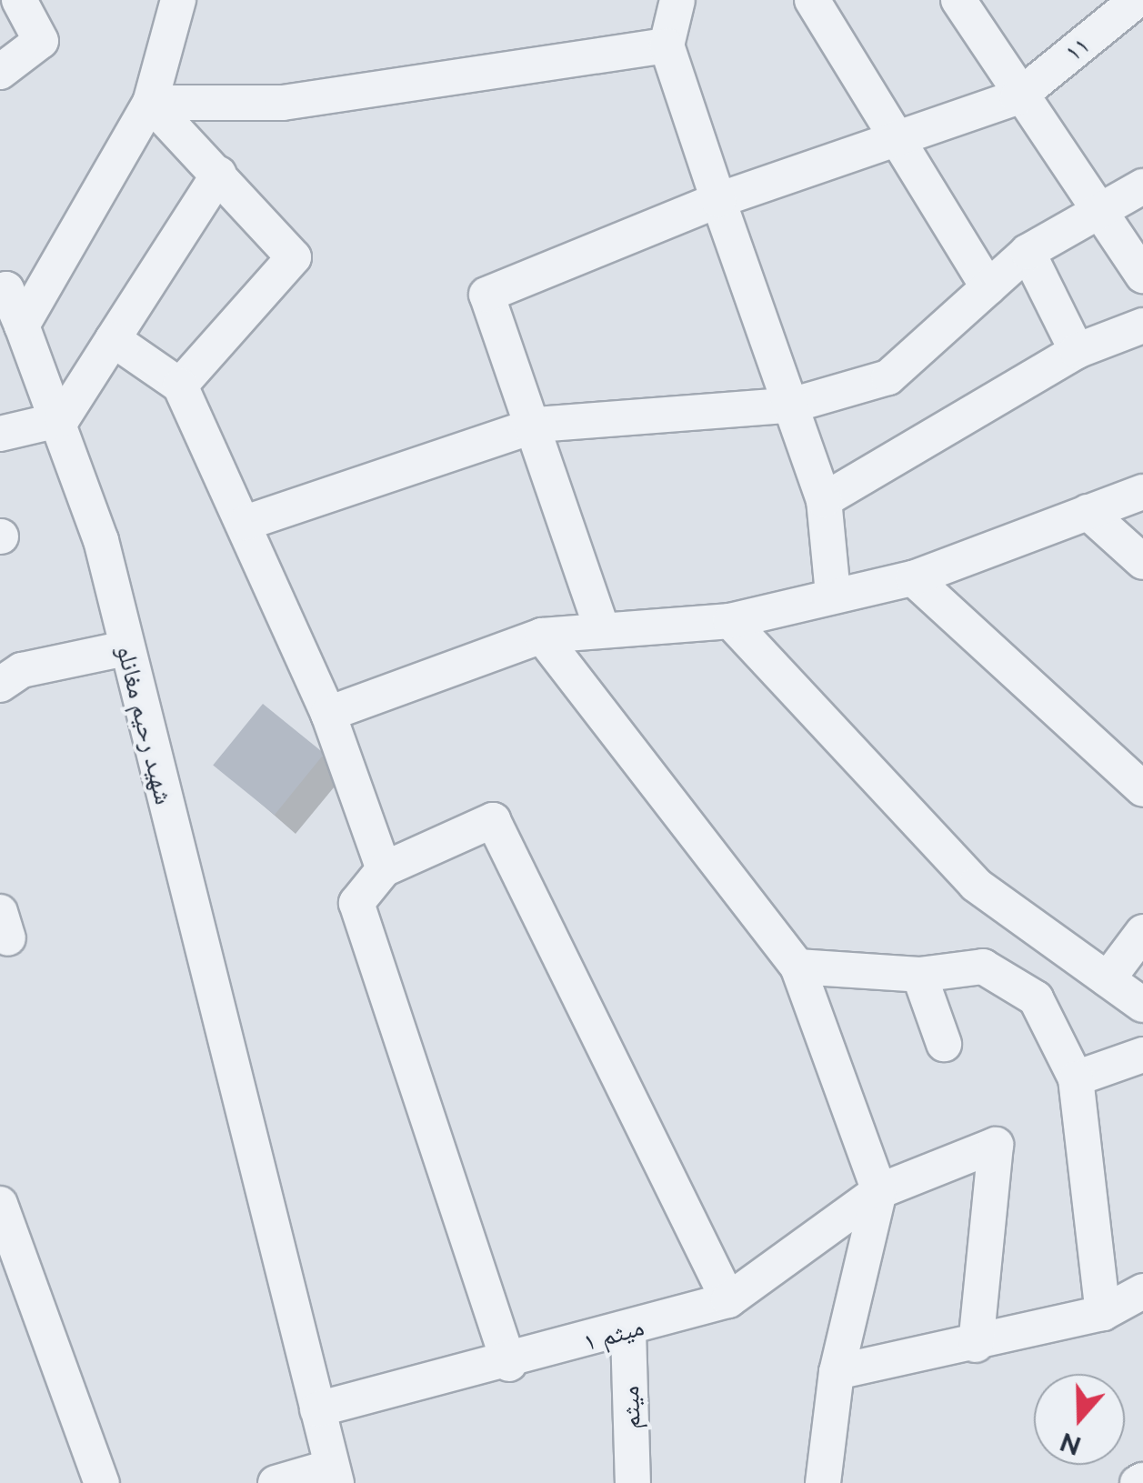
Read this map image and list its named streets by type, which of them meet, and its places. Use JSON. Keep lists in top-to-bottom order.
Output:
{
  "streets": {
    "street": [
      "۱۱",
      "شهید رحیم مغانلو",
      "۱ میثم",
      "میثم"
    ]
  },
  "crossings": [
    ["شهید رحیم مغانلو", "۱ میثم"],
    ["۱ میثم", "میثم"]
  ],
  "north": "bottom"
}
